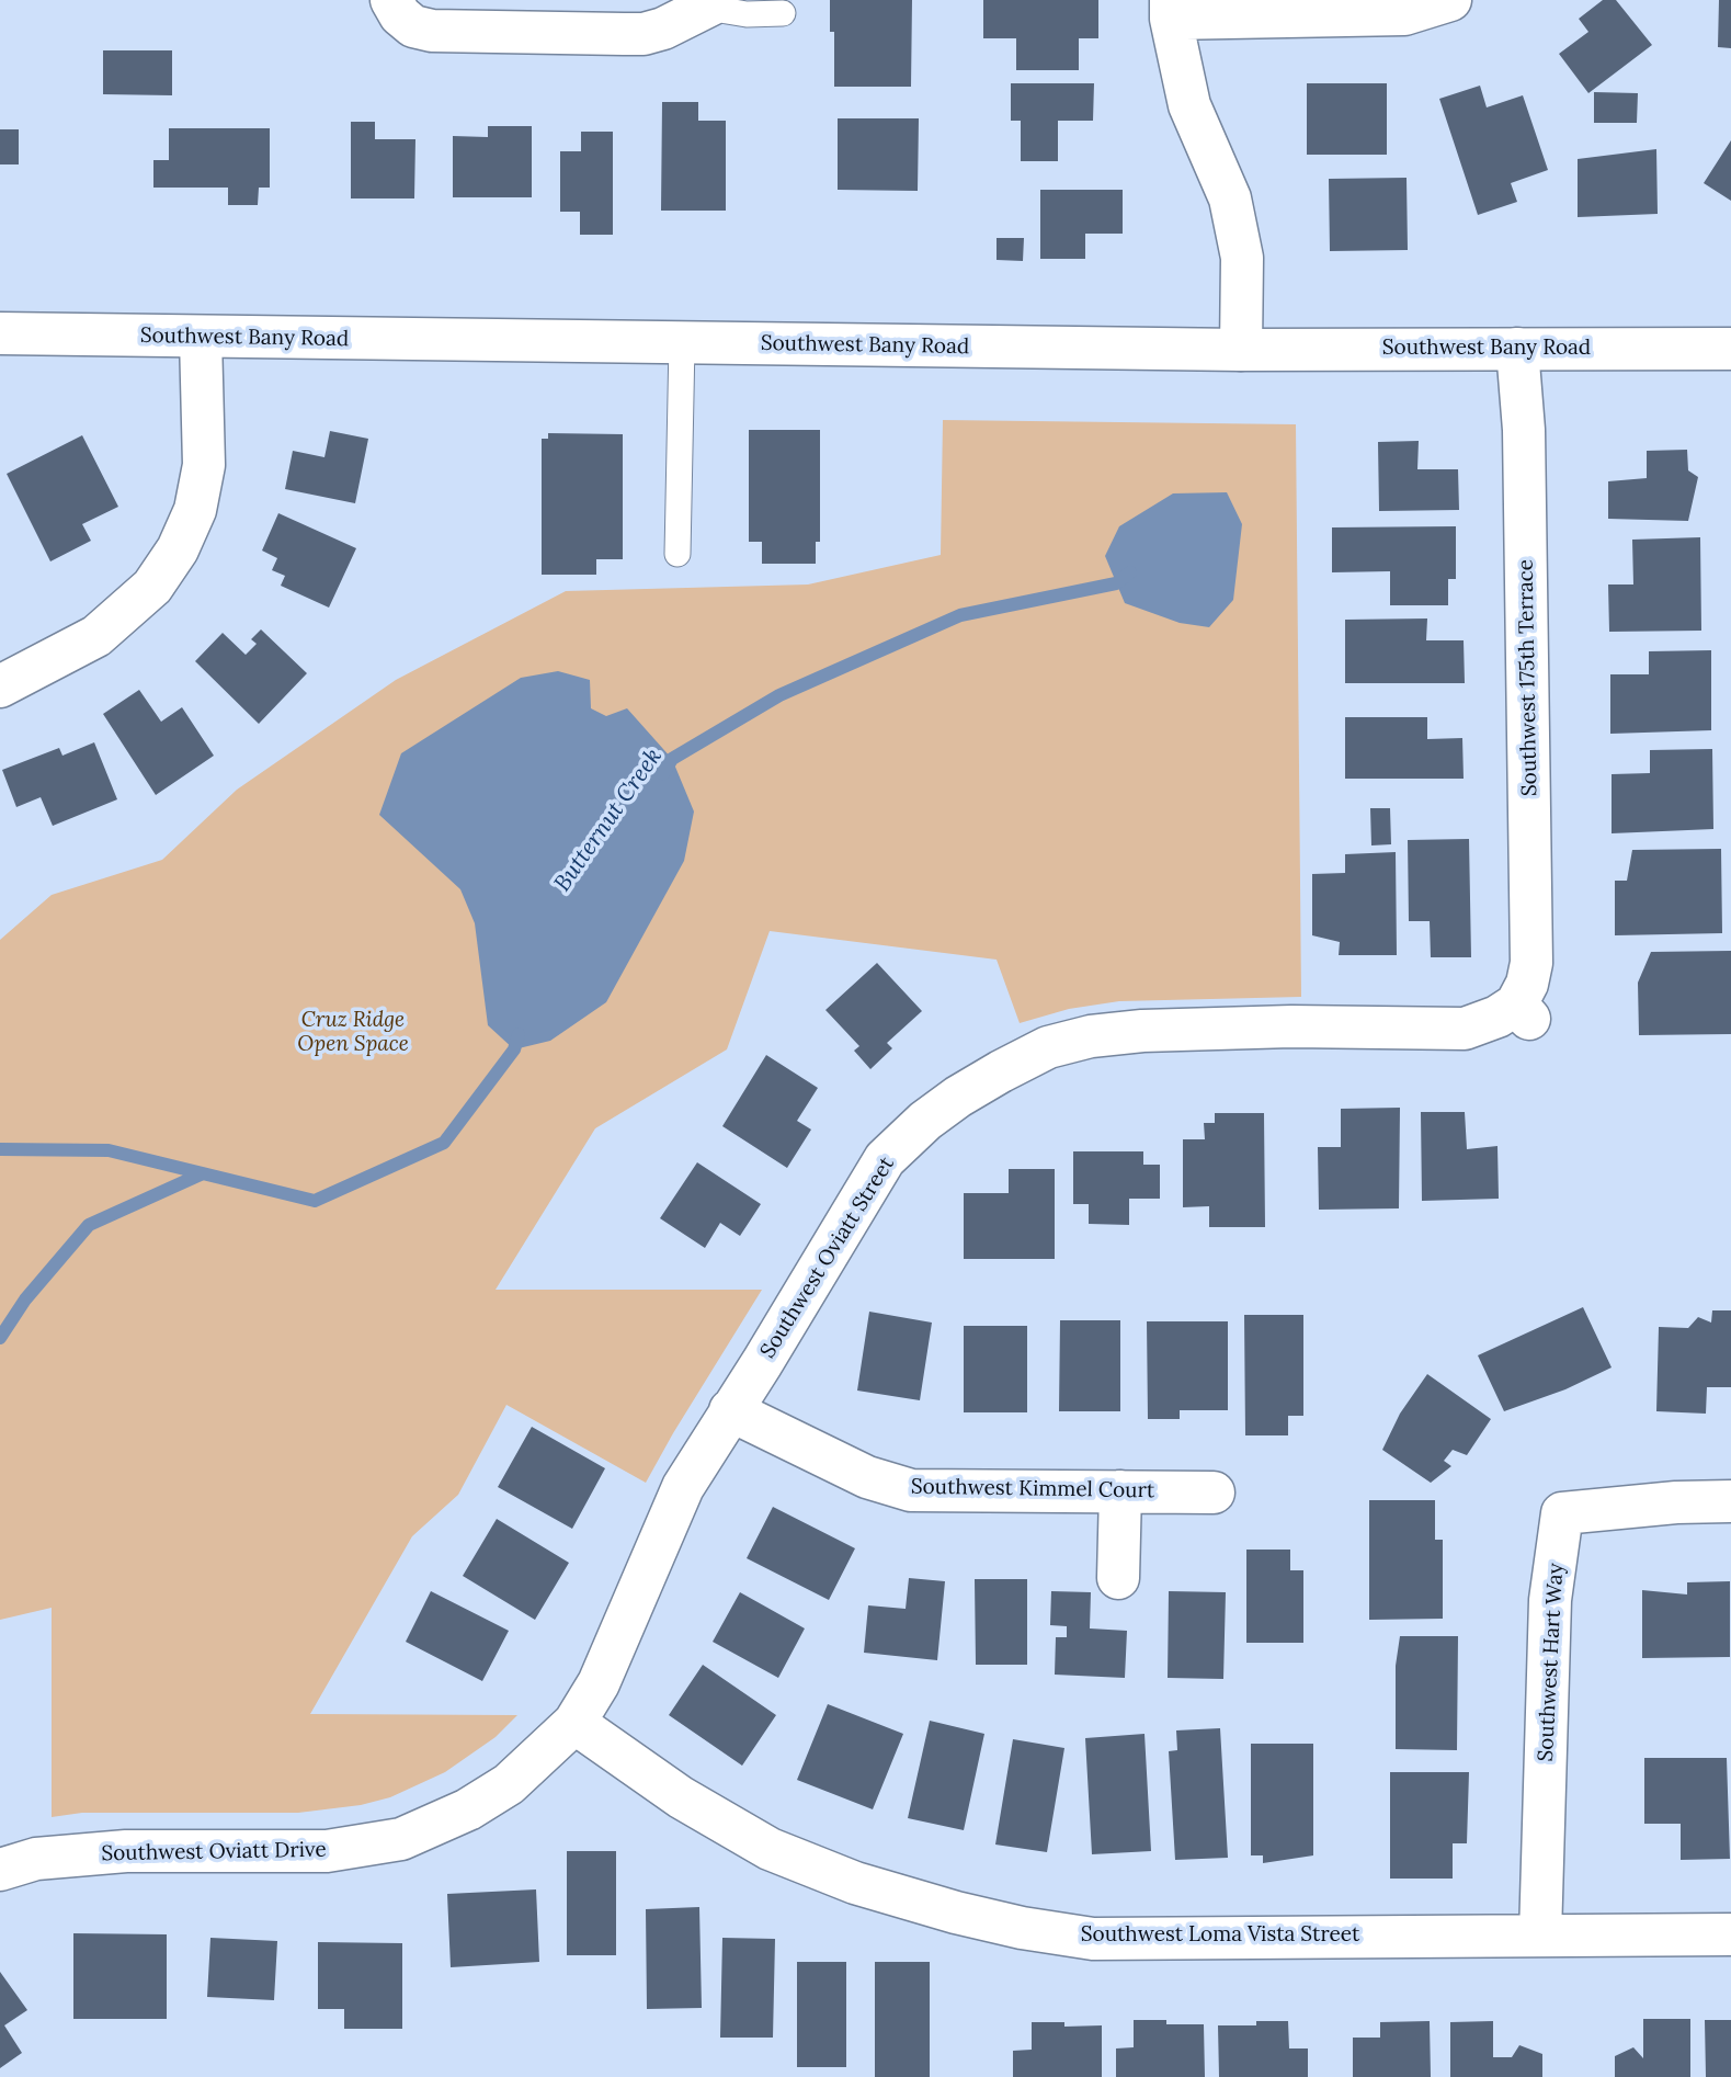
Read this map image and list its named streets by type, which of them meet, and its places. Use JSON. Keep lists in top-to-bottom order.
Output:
{
  "streets": {
    "street": [
      "Southwest Bany Road",
      "Southwest 175th Terrace",
      "Southwest Oviatt Street",
      "Southwest Kimmel Court",
      "Southwest Hart Way",
      "Southwest Oviatt Drive",
      "Southwest Loma Vista Street"
    ]
  },
  "crossings": [
    ["Southwest Bany Road", "Southwest 175th Terrace"],
    ["Southwest 175th Terrace", "Southwest Oviatt Street"],
    ["Southwest Oviatt Street", "Southwest Kimmel Court"],
    ["Southwest Oviatt Street", "Southwest Oviatt Drive"],
    ["Southwest Oviatt Street", "Southwest Loma Vista Street"],
    ["Southwest Hart Way", "Southwest Loma Vista Street"],
    ["Southwest Oviatt Drive", "Southwest Loma Vista Street"]
  ],
  "water": ["Butternut Creek"],
  "parks": ["Cruz Ridge Open Space"]
}
